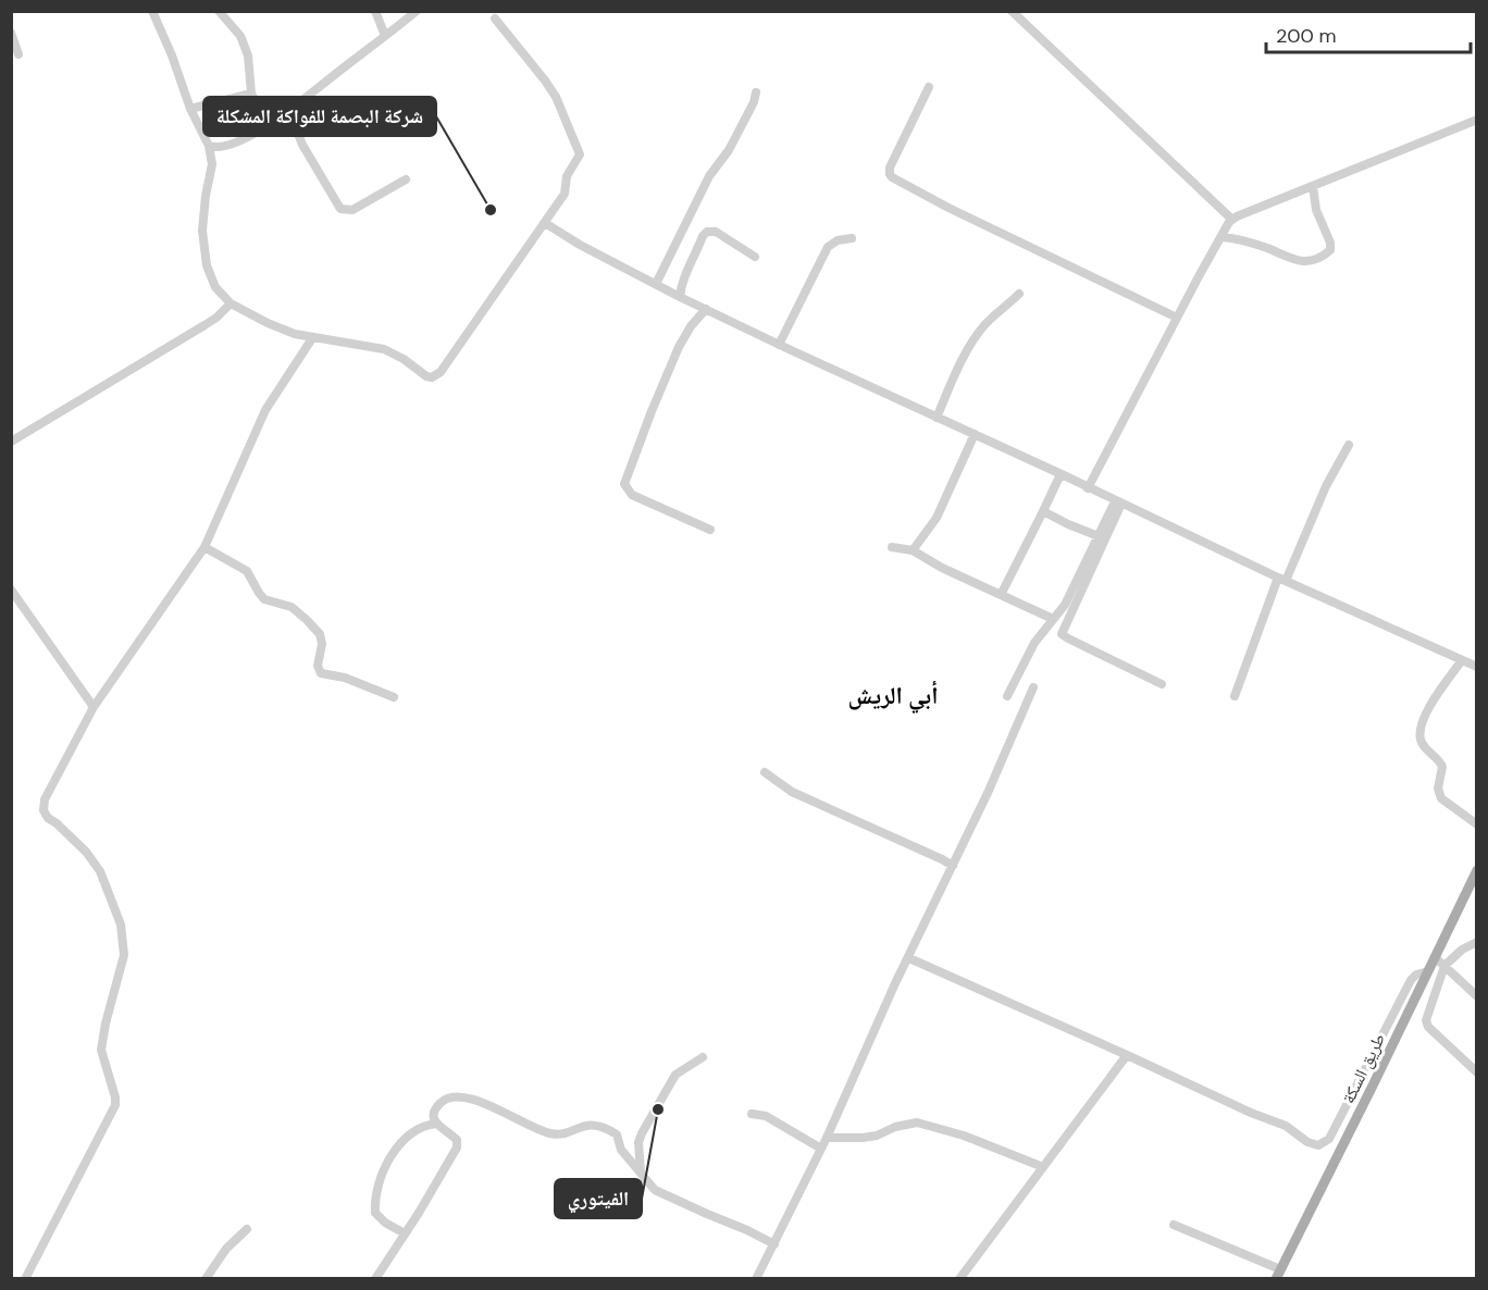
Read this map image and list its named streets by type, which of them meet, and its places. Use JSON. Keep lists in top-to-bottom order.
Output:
{
  "streets": {
    "main road": ["طريق السكة"]
  },
  "districts": ["أبي الريش"],
  "places": ["شركة البصمة للفواكة المشكلة", "الفيتوري"],
  "scale_bar": "200 m"
}
